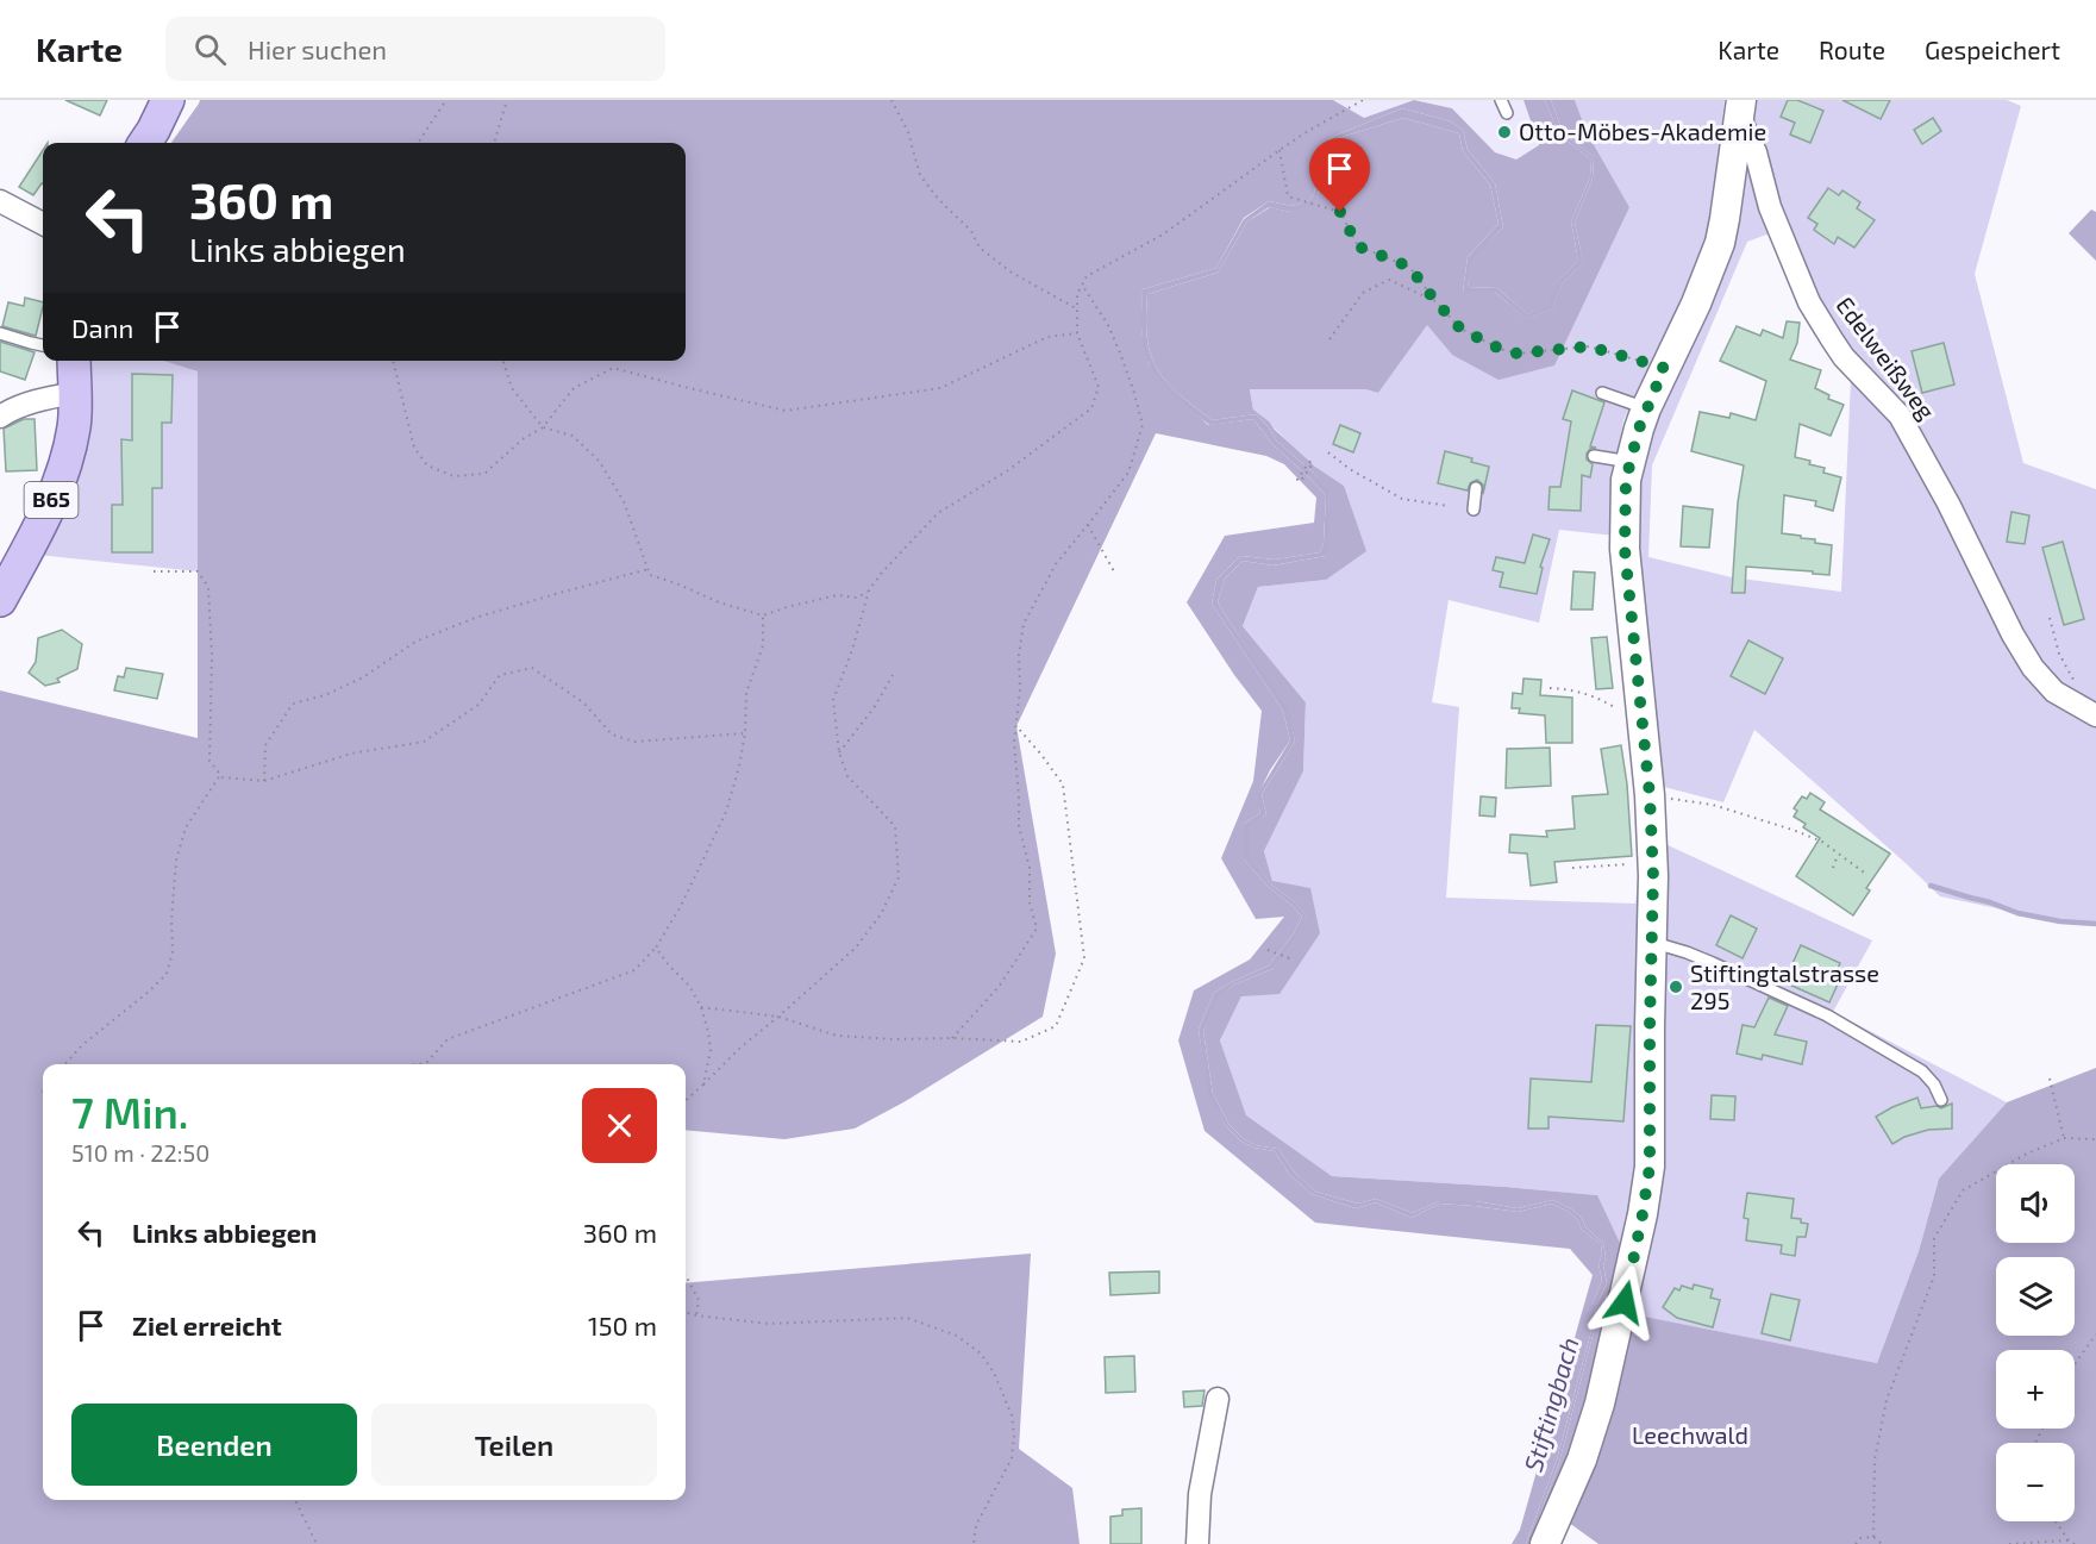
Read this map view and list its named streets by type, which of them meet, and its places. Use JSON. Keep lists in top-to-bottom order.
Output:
{
  "streets": {
    "main road": ["B65"],
    "street": ["Edelweißweg"]
  },
  "water": ["Stiftingbach"],
  "parks": ["Leechwald"],
  "places": ["Otto-Möbes-Akademie", "Stiftingtalstrasse 295"],
  "page": {
    "header": "Karte",
    "search": "Hier suchen",
    "nav": ["Karte", "Route", "Gespeichert"],
    "turn": ["360 m", "Links abbiegen"],
    "then": "Dann",
    "heading": ["7 Min.", "510 m · 22:50"],
    "map_buttons": ["+", "−"],
    "list": [
      {
        "name": "Links abbiegen",
        "value": "360 m"
      },
      {
        "name": "Ziel erreicht",
        "value": "150 m"
      }
    ],
    "buttons": ["Beenden", "Teilen"]
  }
}
